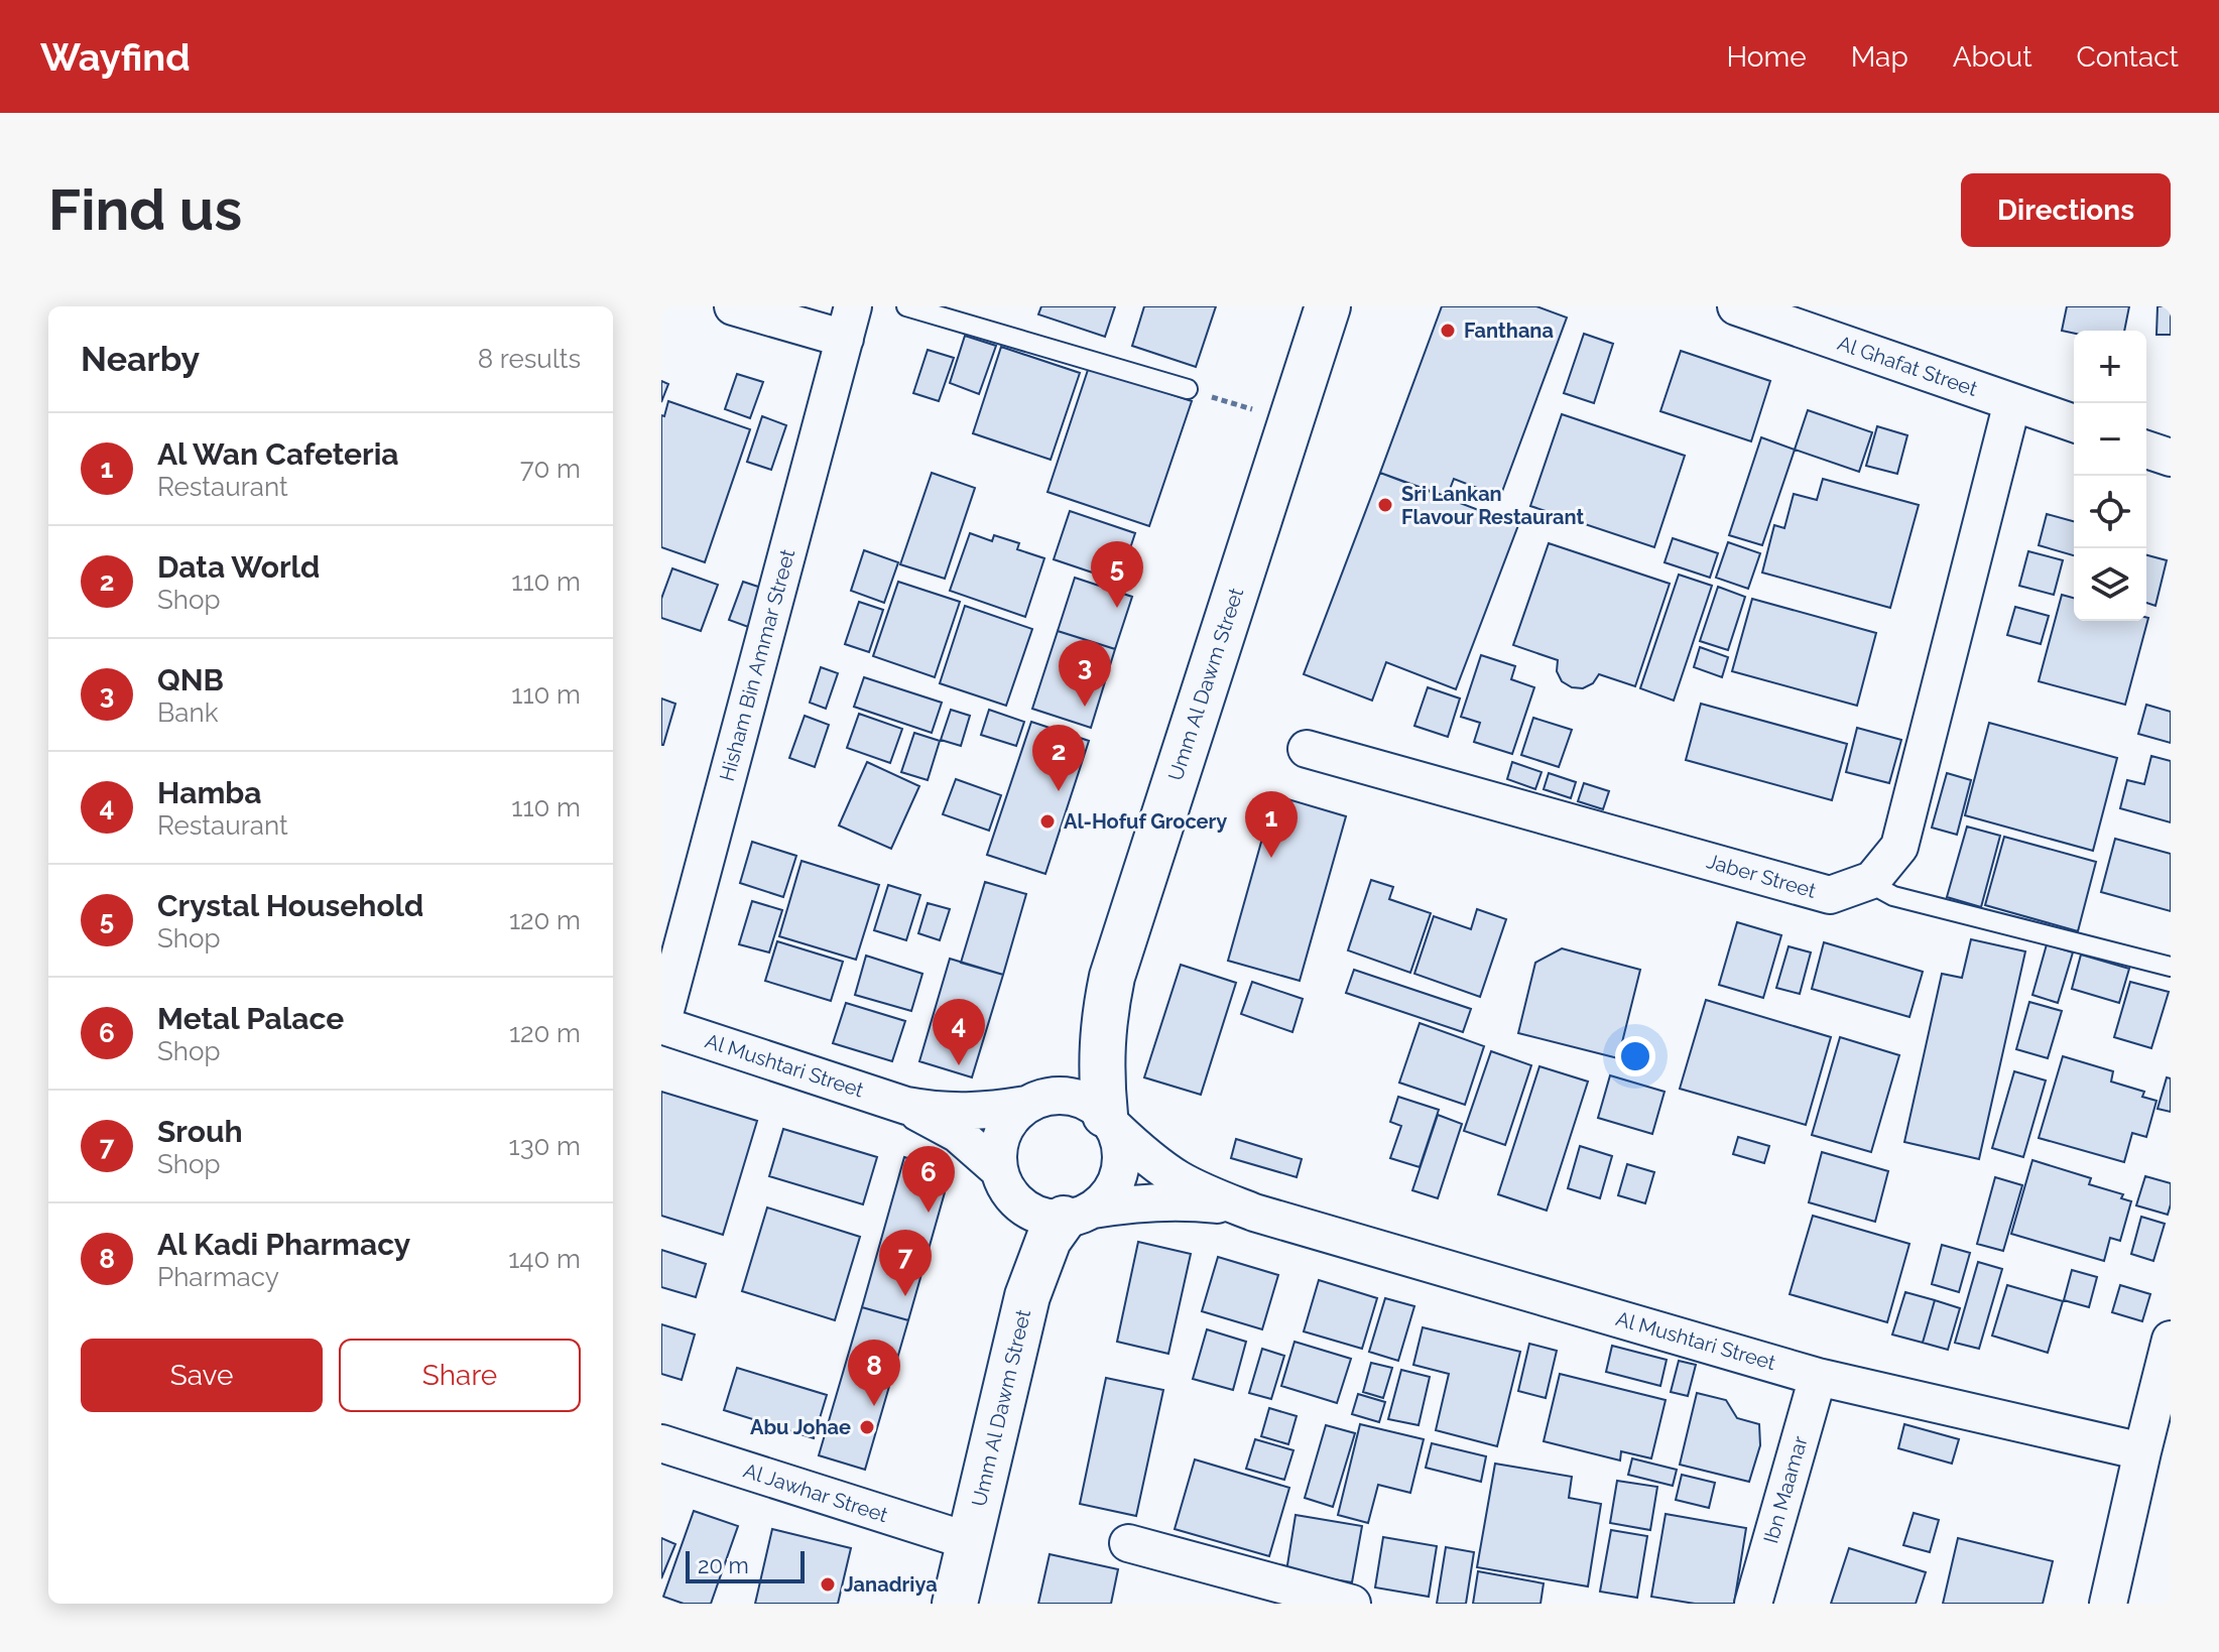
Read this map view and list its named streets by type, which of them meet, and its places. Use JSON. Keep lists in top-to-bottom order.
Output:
{
  "streets": {
    "street": [
      "Al Ghafat Street",
      "Hisham Bin Ammar Street",
      "Umm Al Dawm Street",
      "Jaber Street",
      "Al Mushtari Street",
      "Ibn Maamar",
      "Al Jawhar Street"
    ]
  },
  "crossings": [
    ["Hisham Bin Ammar Street", "Al Mushtari Street"],
    ["Umm Al Dawm Street", "Al Mushtari Street"],
    ["Umm Al Dawm Street", "Al Jawhar Street"],
    ["Al Mushtari Street", "Ibn Maamar"]
  ],
  "places": [
    "Fanthana",
    "Sri Lankan Flavour Restaurant",
    "Al-Hofuf Grocery",
    "Abu Johae",
    "Janadriya"
  ],
  "scale_bar": "20 m",
  "page": {
    "header": "Wayfind",
    "nav": [
      "Home",
      "Map",
      "About",
      "Contact"
    ],
    "buttons": [
      "Directions",
      ["Save", "Share"]
    ],
    "title": "Find us",
    "heading": ["Nearby", "8 results"],
    "map_buttons": ["+", "−"],
    "list": [
      {
        "mark": "1",
        "name": "Al Wan Cafeteria",
        "note": "Restaurant",
        "value": "70 m"
      },
      {
        "mark": "2",
        "name": "Data World",
        "note": "Shop",
        "value": "110 m"
      },
      {
        "mark": "3",
        "name": "QNB",
        "note": "Bank",
        "value": "110 m"
      },
      {
        "mark": "4",
        "name": "Hamba",
        "note": "Restaurant",
        "value": "110 m"
      },
      {
        "mark": "5",
        "name": "Crystal Household",
        "note": "Shop",
        "value": "120 m"
      },
      {
        "mark": "6",
        "name": "Metal Palace",
        "note": "Shop",
        "value": "120 m"
      },
      {
        "mark": "7",
        "name": "Srouh",
        "note": "Shop",
        "value": "130 m"
      },
      {
        "mark": "8",
        "name": "Al Kadi Pharmacy",
        "note": "Pharmacy",
        "value": "140 m"
      }
    ],
    "pins": [
      "5",
      "3",
      "2",
      "1",
      "4",
      "6",
      "7",
      "8"
    ],
    "scale": "20 m"
  }
}
